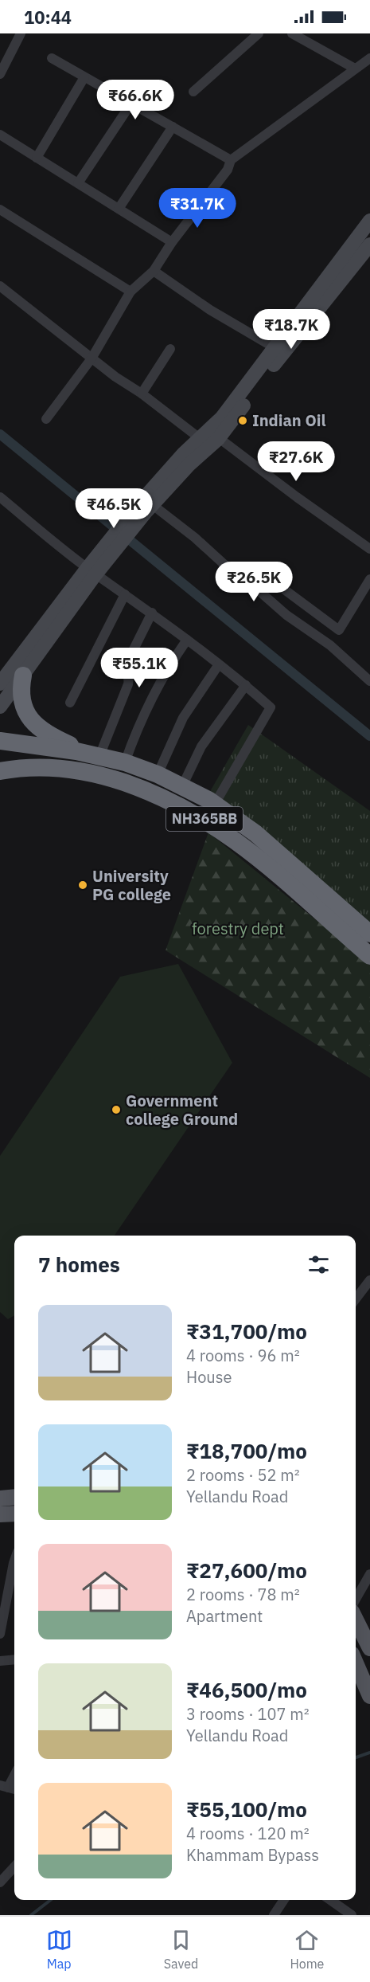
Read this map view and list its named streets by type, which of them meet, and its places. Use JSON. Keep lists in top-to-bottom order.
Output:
{
  "streets": {
    "highway": ["NH365BB"]
  },
  "parks": ["forestry dept"],
  "places": ["Indian Oil", "University PG college", "Government college Ground"],
  "page": {
    "status": "10:44",
    "price": [
      "₹66.6K",
      "₹31.7K",
      "₹18.7K",
      "₹27.6K",
      "₹46.5K",
      "₹26.5K",
      "₹55.1K"
    ],
    "heading": "7 homes",
    "list": [
      {
        "name": "₹31,700/mo",
        "note": "4 rooms · 96 m² · House"
      },
      {
        "name": "₹18,700/mo",
        "note": "2 rooms · 52 m² · Yellandu Road"
      },
      {
        "name": "₹27,600/mo",
        "note": "2 rooms · 78 m² · Apartment"
      },
      {
        "name": "₹46,500/mo",
        "note": "3 rooms · 107 m² · Yellandu Road"
      },
      {
        "name": "₹55,100/mo",
        "note": "4 rooms · 120 m² · Khammam Bypass"
      }
    ],
    "tabs": ["Map", "Saved", "Home"]
  }
}
